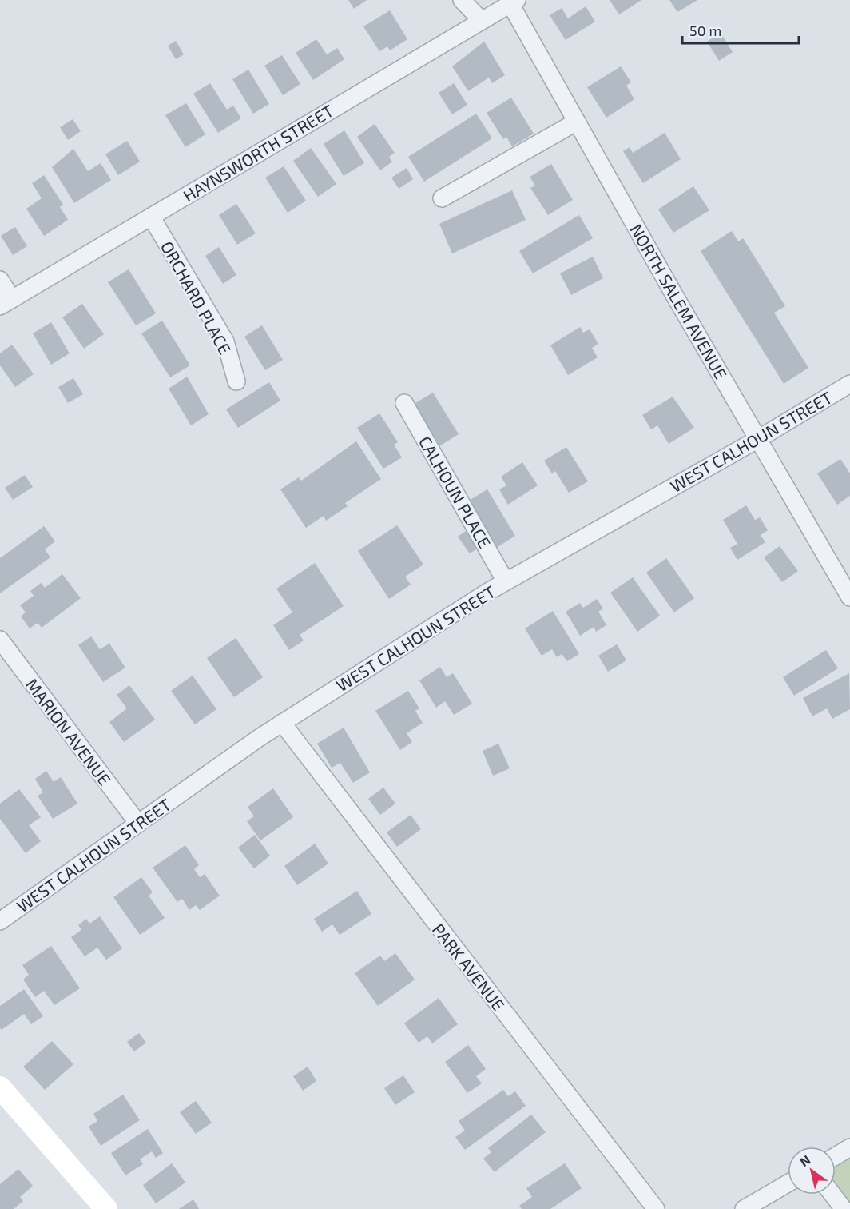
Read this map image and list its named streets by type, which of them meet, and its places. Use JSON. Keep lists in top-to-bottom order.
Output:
{
  "streets": {
    "street": [
      "HAYNSWORTH STREET",
      "ORCHARD PLACE",
      "NORTH SALEM AVENUE",
      "WEST CALHOUN STREET",
      "CALHOUN PLACE",
      "MARION AVENUE",
      "PARK AVENUE"
    ]
  },
  "crossings": [
    ["HAYNSWORTH STREET", "ORCHARD PLACE"],
    ["HAYNSWORTH STREET", "NORTH SALEM AVENUE"],
    ["NORTH SALEM AVENUE", "WEST CALHOUN STREET"],
    ["WEST CALHOUN STREET", "CALHOUN PLACE"],
    ["WEST CALHOUN STREET", "MARION AVENUE"],
    ["WEST CALHOUN STREET", "PARK AVENUE"]
  ],
  "scale_bar": "50 m",
  "north": "top left"
}
